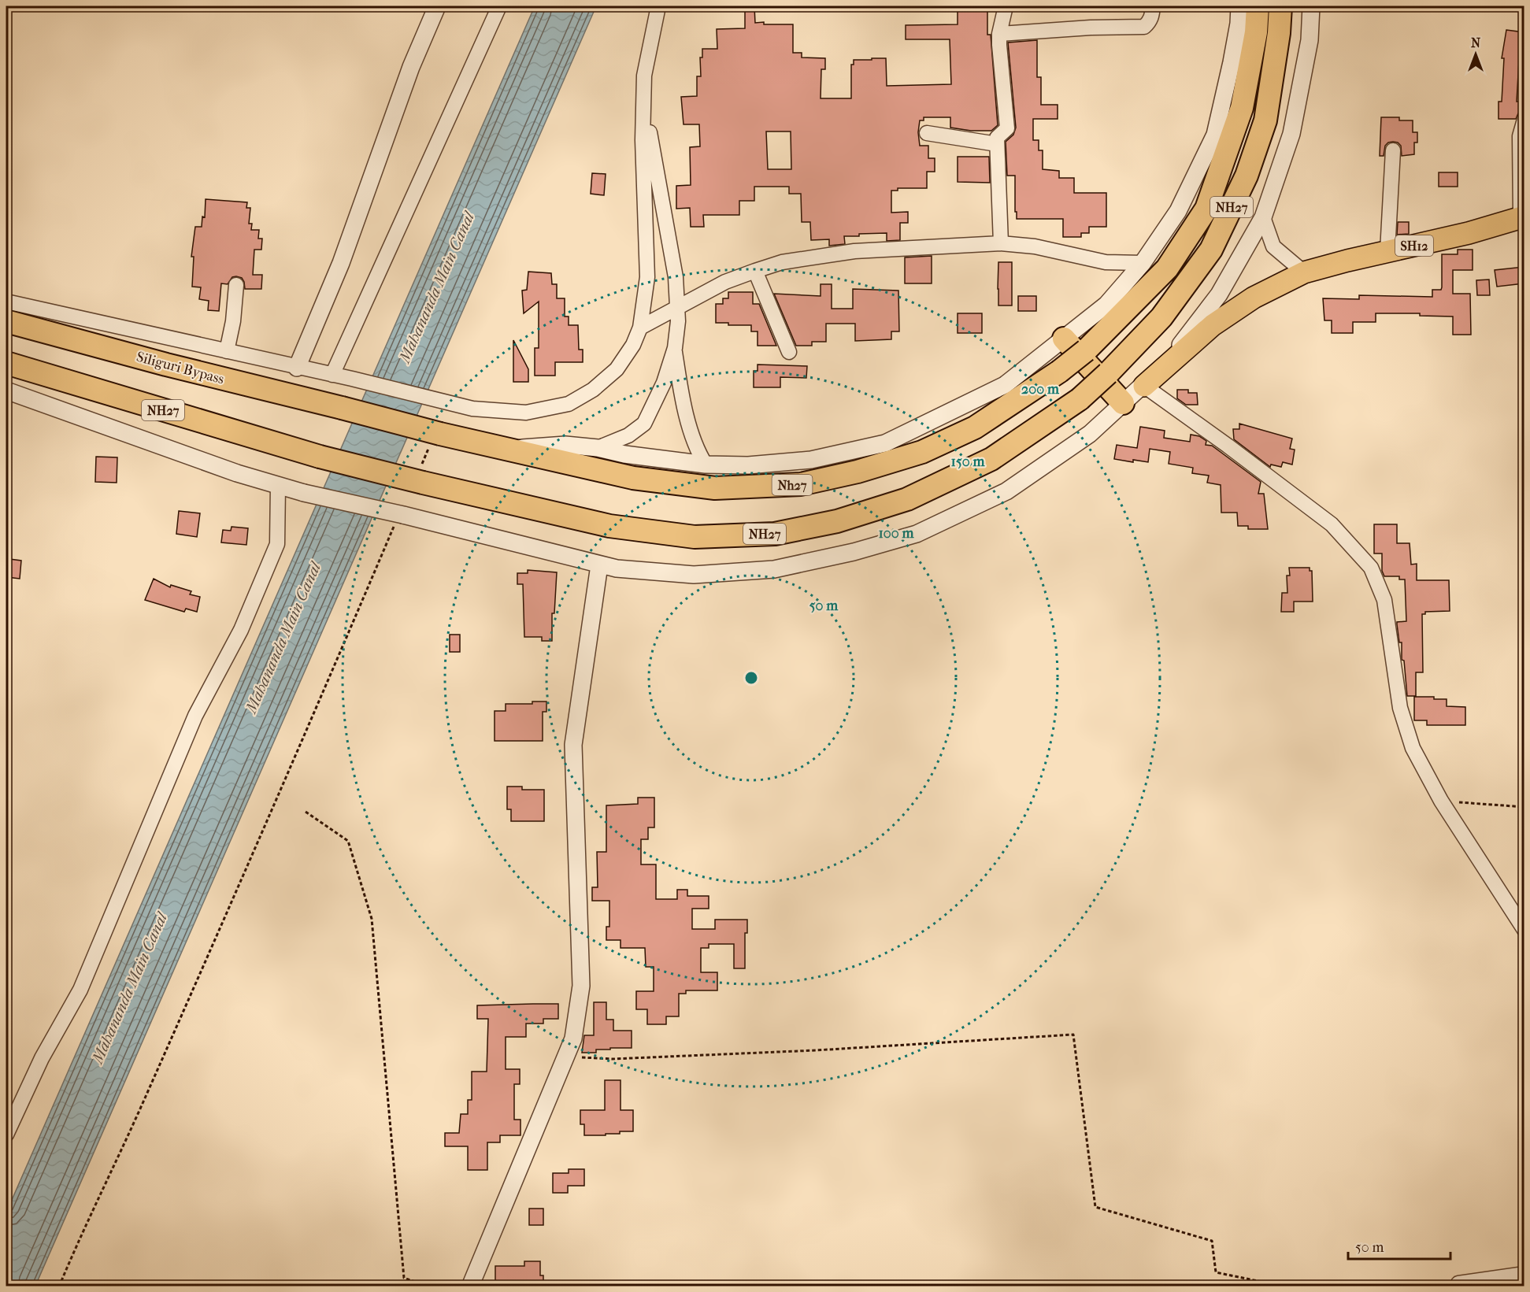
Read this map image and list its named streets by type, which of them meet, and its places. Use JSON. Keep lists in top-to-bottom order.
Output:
{
  "streets": {
    "highway": ["NH27", "Siliguri Bypass", "Nh27"],
    "main road": ["SH12"]
  },
  "crossings": [
    ["NH27", "Nh27"],
    ["Siliguri Bypass", "Nh27"]
  ],
  "water": ["Mahananda Main Canal"],
  "scale_bar": "50 m",
  "north": "top",
  "rings": [
    "200 m",
    "150 m",
    "100 m",
    "50 m"
  ]
}
